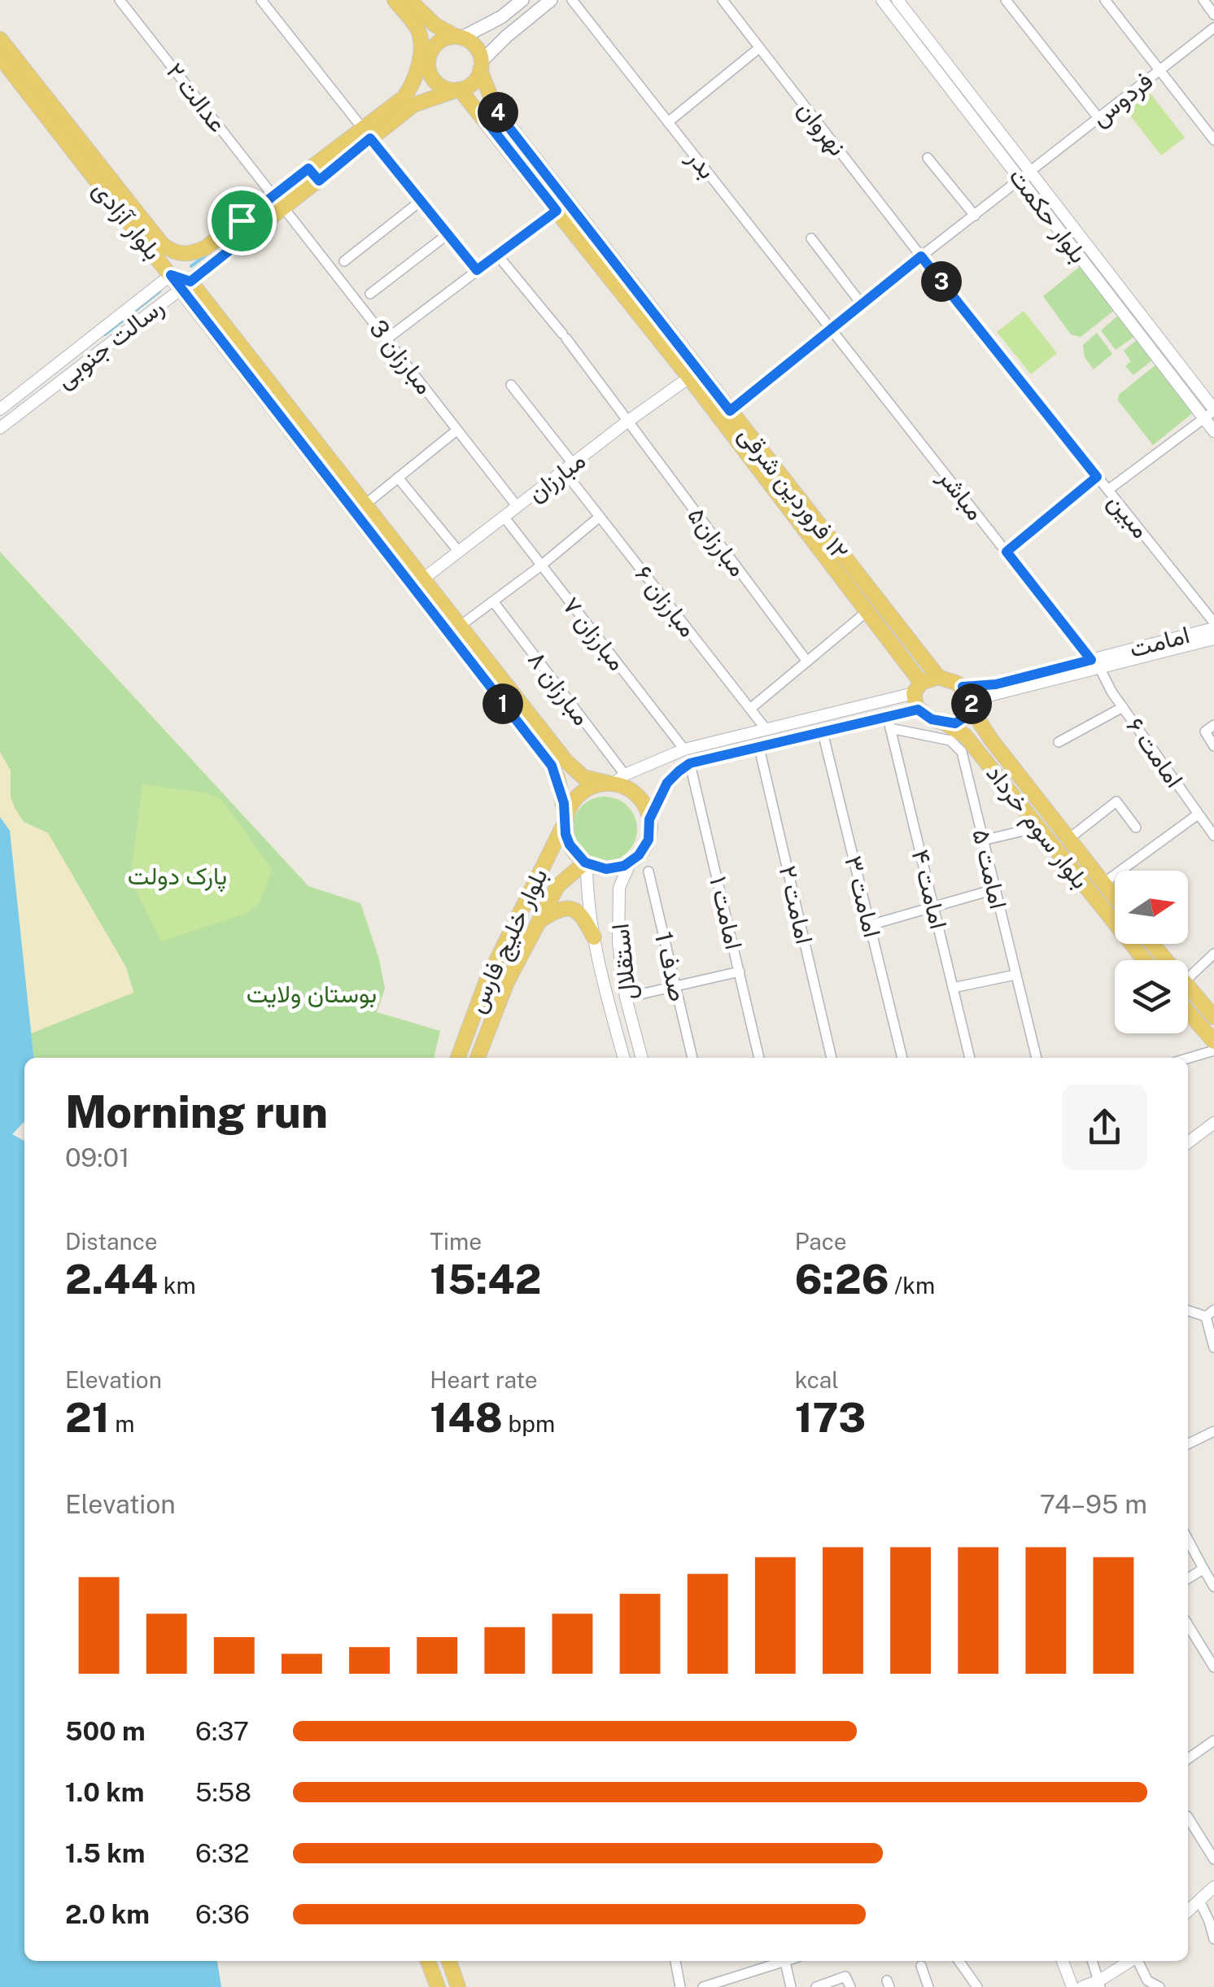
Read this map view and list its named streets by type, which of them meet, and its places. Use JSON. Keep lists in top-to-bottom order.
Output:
{
  "streets": {
    "main road": [
      "بلوار آزادی",
      "رسالت جنوبی",
      "١٢ فروردین شرقی",
      "بلوار سوم خرداد",
      "بلوار خلیج فارس"
    ],
    "street": [
      "عدالت ۲",
      "فردوس",
      "نهروان",
      "بدر",
      "بلوار حکمت",
      "مبارزان 3",
      "مبارزان",
      "مباشر",
      "مبین",
      "مبارزان۵",
      "مبارزان ۶",
      "مبارزان ۷",
      "امامت",
      "مبارزان ۸",
      "امامت ۶",
      "امامت ۵",
      "امامت ۴",
      "امامت ۳",
      "امامت ۲",
      "امامت ۱",
      "استقلال",
      "صدف 1"
    ]
  },
  "crossings": [
    ["عدالت ۲", "رسالت جنوبی"],
    ["فردوس", "نهروان"],
    ["فردوس", "بدر"],
    ["فردوس", "بلوار حکمت"],
    ["فردوس", "١٢ فروردین شرقی"],
    ["فردوس", "مباشر"],
    ["فردوس", "مبین"],
    ["نهروان", "مبین"],
    ["بدر", "مباشر"],
    ["بلوار آزادی", "رسالت جنوبی"],
    ["رسالت جنوبی", "مبارزان 3"],
    ["رسالت جنوبی", "١٢ فروردین شرقی"],
    ["مبارزان 3", "مبارزان"],
    ["مبارزان", "١٢ فروردین شرقی"],
    ["مبارزان", "مبارزان۵"],
    ["مبارزان", "مبارزان ۶"],
    ["مبارزان", "مبارزان ۷"],
    ["١٢ فروردین شرقی", "امامت"],
    ["١٢ فروردین شرقی", "بلوار سوم خرداد"],
    ["مباشر", "امامت"],
    ["مباشر", "امامت ۶"],
    ["مبین", "امامت"],
    ["امامت", "امامت ۶"],
    ["امامت", "بلوار سوم خرداد"],
    ["مبارزان ۸", "بلوار خلیج فارس"],
    ["مبارزان ۸", "استقلال"],
    ["امامت ۵", "امامت ۴"],
    ["بلوار خلیج فارس", "استقلال"]
  ],
  "parks": ["پارک دولت", "بوستان ولایت"],
  "north": "right",
  "page": {
    "pins": [
      "4",
      "3",
      "1",
      "2"
    ],
    "heading": ["Morning run", "09:01"],
    "stats": [
      ["Distance", "2.44 km"],
      ["Time", "15:42"],
      ["Pace", "6:26 /km"],
      ["Elevation", "21 m"],
      ["Heart rate", "148 bpm"],
      ["kcal", "173"]
    ],
    "chart": ["Elevation", "74–95 m"],
    "list": [
      {
        "name": "500 m",
        "note": "6:37"
      },
      {
        "name": "1.0 km",
        "note": "5:58"
      },
      {
        "name": "1.5 km",
        "note": "6:32"
      },
      {
        "name": "2.0 km",
        "note": "6:36"
      }
    ]
  }
}
